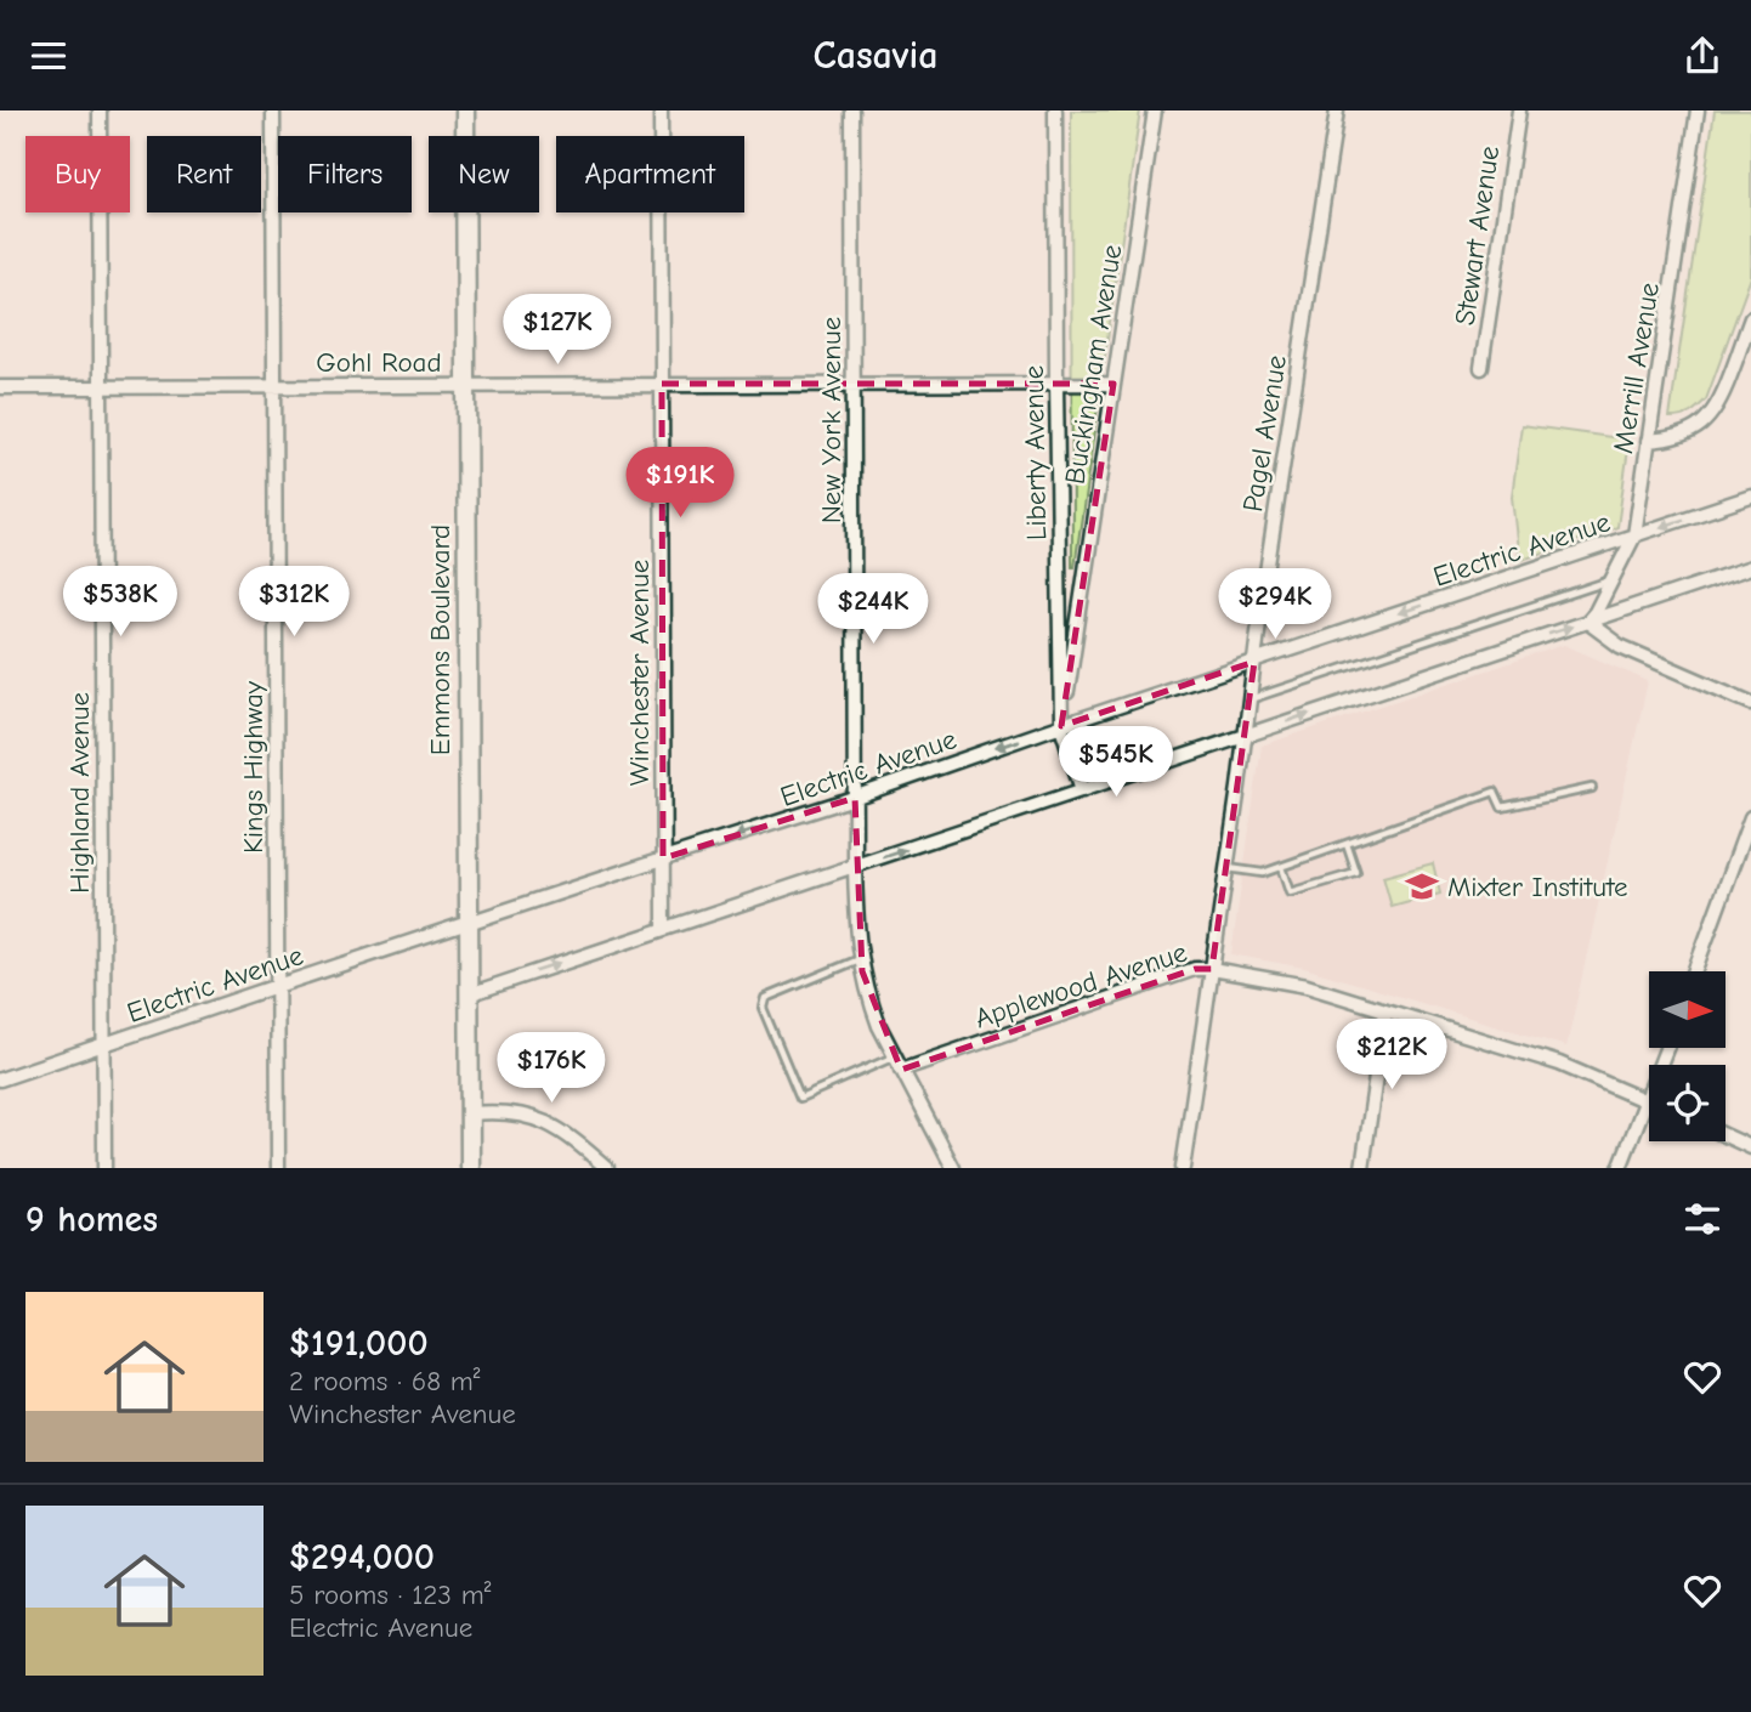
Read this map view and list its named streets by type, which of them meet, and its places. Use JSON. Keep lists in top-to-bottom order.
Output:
{
  "streets": {
    "street": [
      "Stewart Avenue",
      "Gohl Road",
      "Buckingham Avenue",
      "Merrill Avenue",
      "New York Avenue",
      "Pagel Avenue",
      "Liberty Avenue",
      "Electric Avenue",
      "Emmons Boulevard",
      "Winchester Avenue",
      "Kings Highway",
      "Highland Avenue",
      "Applewood Avenue"
    ]
  },
  "crossings": [
    ["Gohl Road", "Buckingham Avenue"],
    ["Gohl Road", "New York Avenue"],
    ["Gohl Road", "Liberty Avenue"],
    ["Gohl Road", "Emmons Boulevard"],
    ["Gohl Road", "Winchester Avenue"],
    ["Gohl Road", "Kings Highway"],
    ["Gohl Road", "Highland Avenue"],
    ["Buckingham Avenue", "Liberty Avenue"],
    ["Buckingham Avenue", "Electric Avenue"],
    ["Merrill Avenue", "Electric Avenue"],
    ["New York Avenue", "Electric Avenue"],
    ["New York Avenue", "Applewood Avenue"],
    ["Pagel Avenue", "Electric Avenue"],
    ["Pagel Avenue", "Applewood Avenue"],
    ["Liberty Avenue", "Electric Avenue"],
    ["Electric Avenue", "Emmons Boulevard"],
    ["Electric Avenue", "Winchester Avenue"],
    ["Electric Avenue", "Kings Highway"],
    ["Electric Avenue", "Highland Avenue"]
  ],
  "places": {
    "school or university": ["Mixter Institute"]
  },
  "north": "right",
  "page": {
    "header": "Casavia",
    "chip": [
      "Buy",
      "Rent",
      "Filters",
      "New",
      "Apartment"
    ],
    "price": [
      "$127K",
      "$191K",
      "$538K",
      "$312K",
      "$294K",
      "$244K",
      "$545K",
      "$212K",
      "$176K"
    ],
    "heading": "9 homes",
    "list": [
      {
        "name": "$191,000",
        "note": "2 rooms · 68 m² · Winchester Avenue"
      },
      {
        "name": "$294,000",
        "note": "5 rooms · 123 m² · Electric Avenue"
      }
    ]
  }
}
